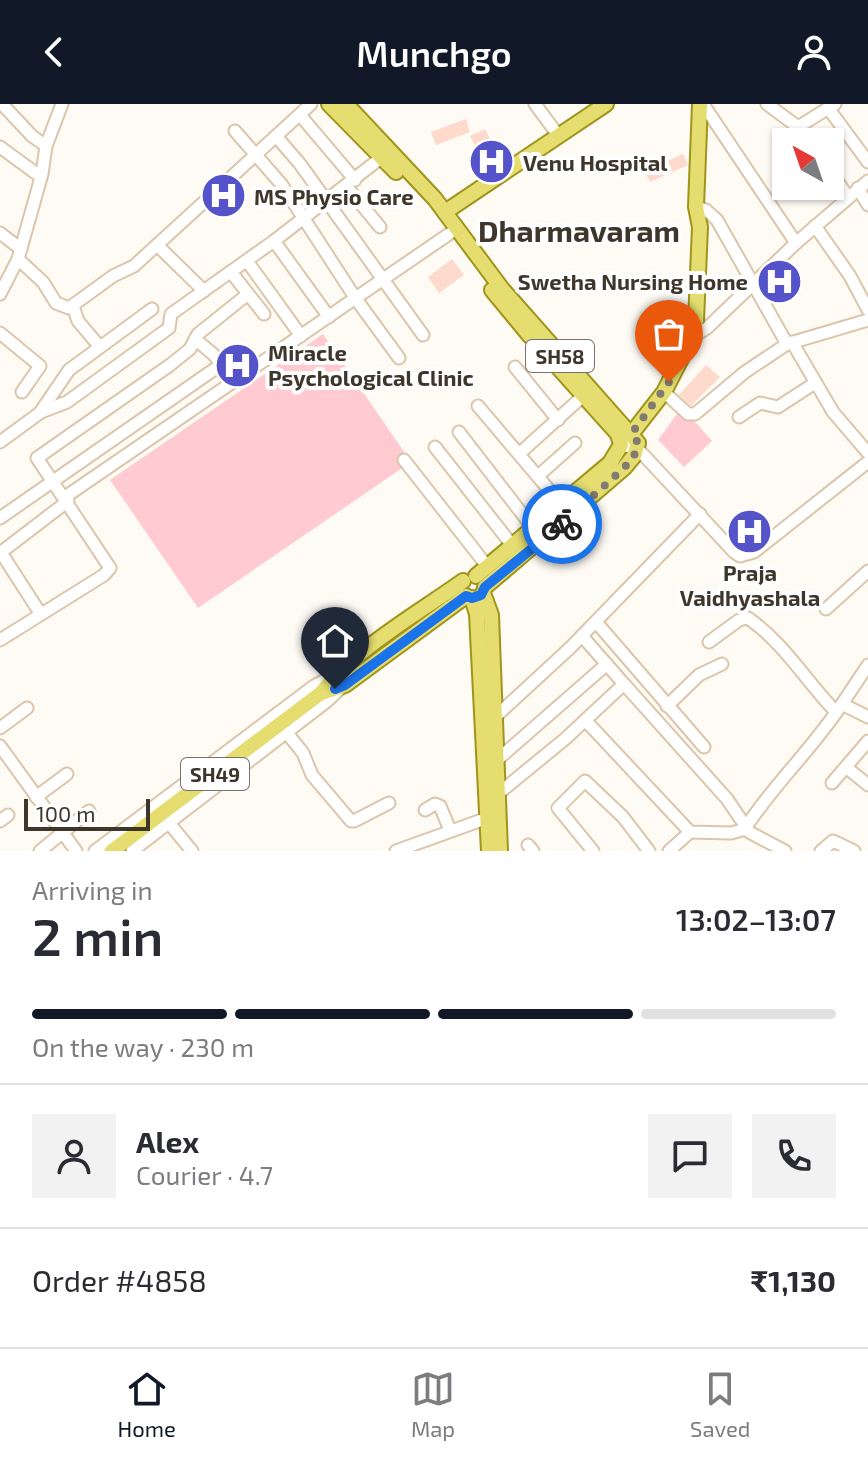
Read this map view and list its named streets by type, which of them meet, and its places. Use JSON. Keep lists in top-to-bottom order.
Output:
{
  "streets": {
    "main road": ["SH58", "SH49"]
  },
  "districts": ["Dharmavaram"],
  "places": {
    "hospital": [
      "Venu Hospital",
      "MS Physio Care",
      "Swetha Nursing Home",
      "Miracle Psychological Clinic",
      "Praja Vaidhyashala"
    ]
  },
  "scale_bar": "100 m",
  "north": "top left",
  "page": {
    "header": "Munchgo",
    "scale": "100 m",
    "heading": ["2 min", "Arriving in", "13:02–13:07"],
    "panel": [
      "Alex",
      "Courier · 4.7",
      "Order #4858",
      "₹1,130"
    ],
    "bar": "On the way · 230 m",
    "tabs": ["Home", "Map", "Saved"]
  }
}
